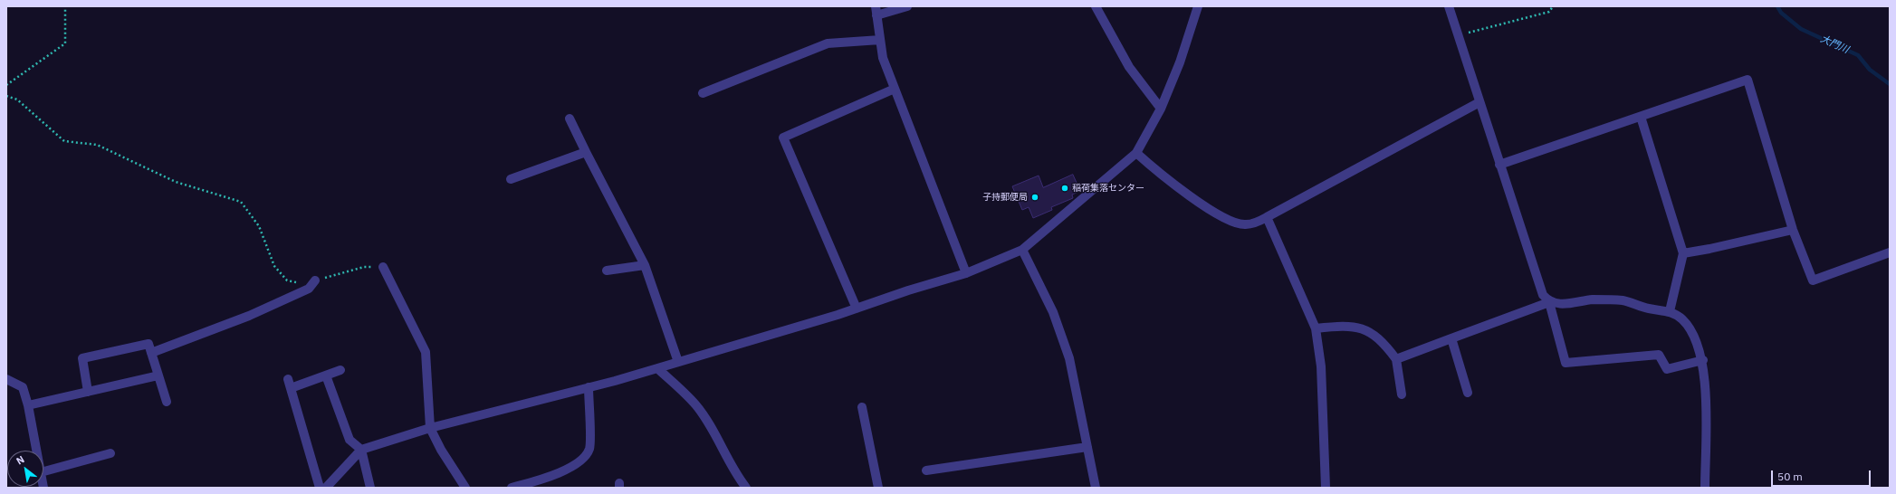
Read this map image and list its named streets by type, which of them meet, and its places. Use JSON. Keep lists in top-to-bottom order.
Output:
{
  "water": ["大門川"],
  "places": ["稲荷集落センター", "子持郵便局"],
  "scale_bar": "50 m",
  "north": "top left"
}
